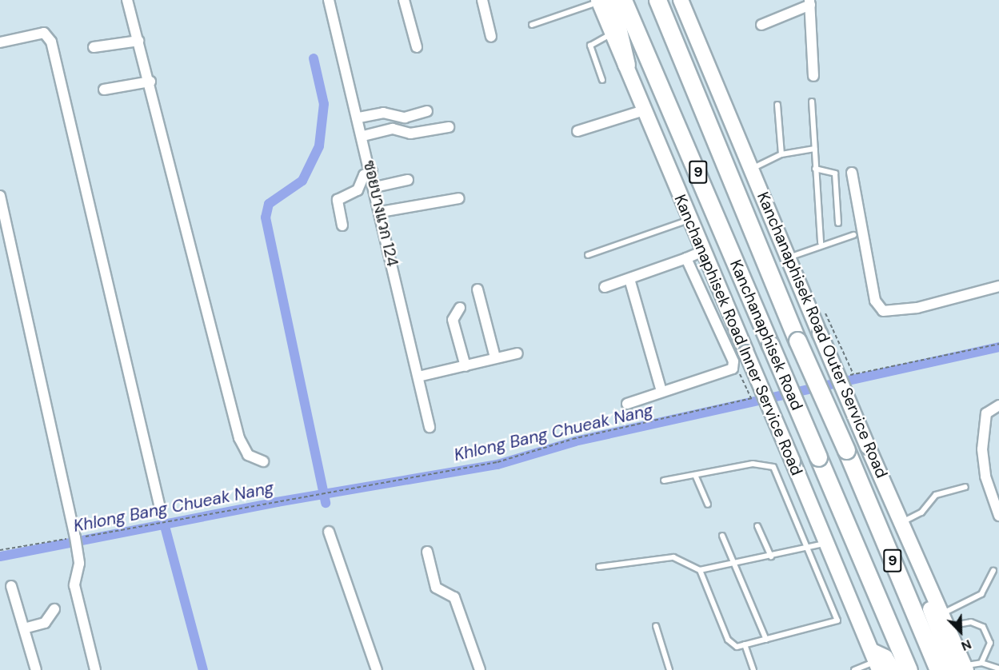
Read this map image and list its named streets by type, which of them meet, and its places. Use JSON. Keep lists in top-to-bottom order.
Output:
{
  "streets": {
    "highway": ["9", "Kanchanaphisek Road"],
    "main road": ["Kanchanaphisek Road Inner Service Road", "Kanchanaphisek Road Outer Service Road"],
    "street": ["ซอยบางแวก 124"]
  },
  "water": ["Khlong Bang Chueak Nang"],
  "north": "bottom right"
}
